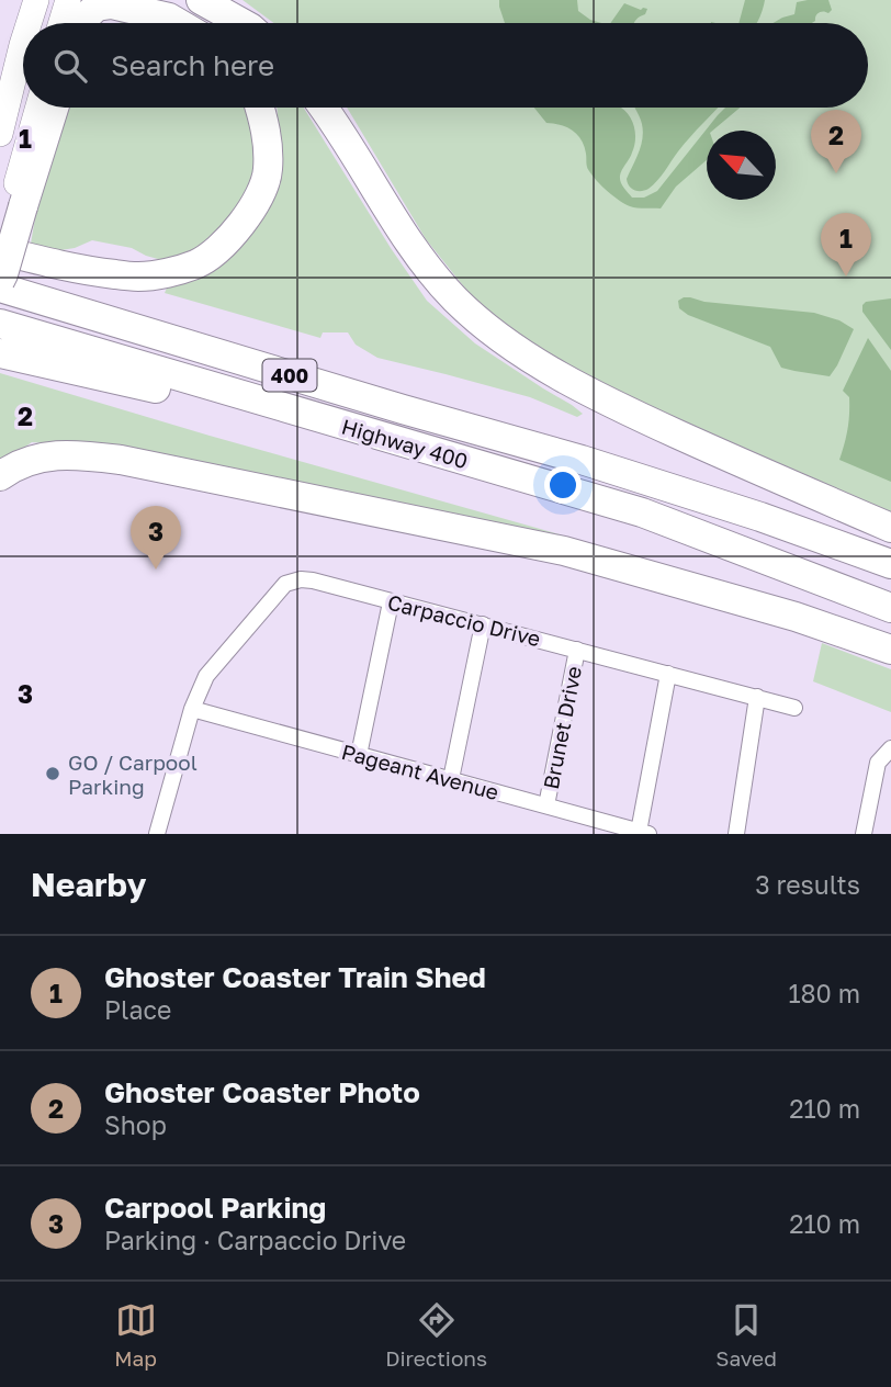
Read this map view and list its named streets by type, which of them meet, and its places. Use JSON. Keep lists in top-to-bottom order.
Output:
{
  "streets": {
    "highway": ["400", "Highway 400"],
    "street": ["Carpaccio Drive", "Brunet Drive", "Pageant Avenue"]
  },
  "crossings": [
    ["Carpaccio Drive", "Brunet Drive"],
    ["Carpaccio Drive", "Pageant Avenue"],
    ["Brunet Drive", "Pageant Avenue"]
  ],
  "places": ["GO / Carpool Parking"],
  "north": "top left",
  "page": {
    "search": "Search here",
    "pins": ["2", "1", "3"],
    "heading": ["Nearby", "3 results"],
    "list": [
      {
        "mark": "1",
        "name": "Ghoster Coaster Train Shed",
        "note": "Place",
        "value": "180 m"
      },
      {
        "mark": "2",
        "name": "Ghoster Coaster Photo",
        "note": "Shop",
        "value": "210 m"
      },
      {
        "mark": "3",
        "name": "Carpool Parking",
        "note": "Parking · Carpaccio Drive",
        "value": "210 m"
      }
    ],
    "nav": ["Map", "Directions", "Saved"]
  },
  "grid": {
    "rows": ["1", "2", "3"]
  }
}
